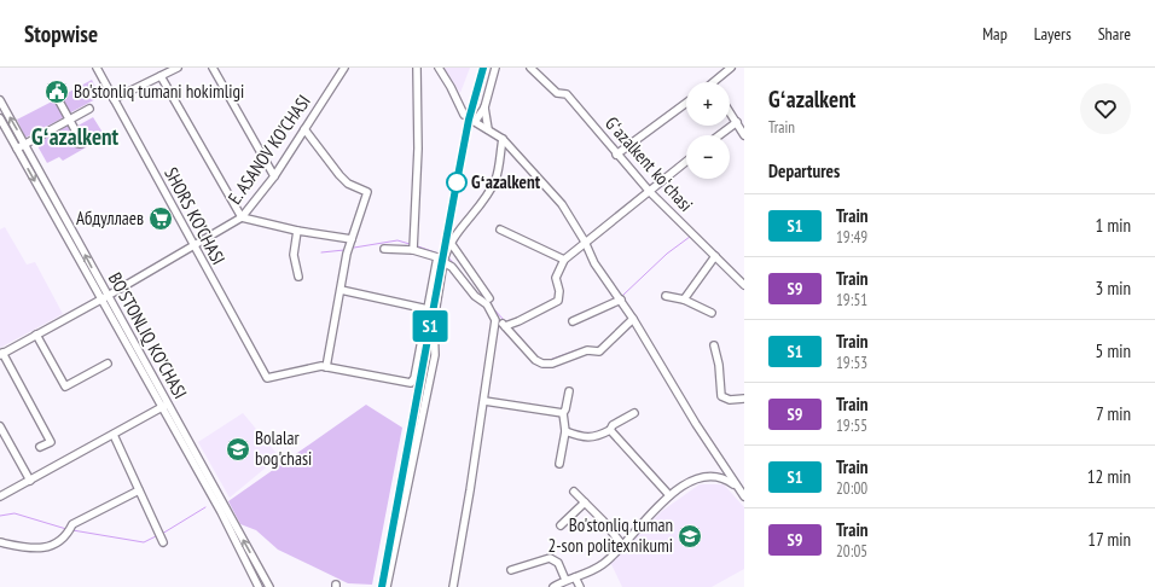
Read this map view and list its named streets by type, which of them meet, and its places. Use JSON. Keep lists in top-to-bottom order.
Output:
{
  "streets": {
    "street": [
      "E. ASANOV KO'CHASI",
      "Gʻazalkent koʻchasi",
      "SHORS KO'CHASI",
      "BO'STONLIQ KO'CHASI"
    ]
  },
  "crossings": [
    ["E. ASANOV KO'CHASI", "SHORS KO'CHASI"],
    ["E. ASANOV KO'CHASI", "BO'STONLIQ KO'CHASI"]
  ],
  "districts": ["Gʻazalkent"],
  "places": {
    "public building": ["Bo'stonliq tumani hokimligi"],
    "other": ["Gʻazalkent"],
    "supermarket": ["Абдуллаев"],
    "school or university": ["Bolalar bog'chasi", "Bo'stonliq tuman 2-son politexnikumi"]
  },
  "page": {
    "header": "Stopwise",
    "nav": ["Map", "Layers", "Share"],
    "on_map": "S1",
    "heading": [
      ["Gʻazalkent", "Train"],
      "Departures"
    ],
    "map_buttons": ["+", "−"],
    "list": [
      {
        "mark": "S1",
        "name": "Train",
        "note": "19:49",
        "value": "1 min"
      },
      {
        "mark": "S9",
        "name": "Train",
        "note": "19:51",
        "value": "3 min"
      },
      {
        "mark": "S1",
        "name": "Train",
        "note": "19:53",
        "value": "5 min"
      },
      {
        "mark": "S9",
        "name": "Train",
        "note": "19:55",
        "value": "7 min"
      },
      {
        "mark": "S1",
        "name": "Train",
        "note": "20:00",
        "value": "12 min"
      },
      {
        "mark": "S9",
        "name": "Train",
        "note": "20:05",
        "value": "17 min"
      }
    ]
  }
}
